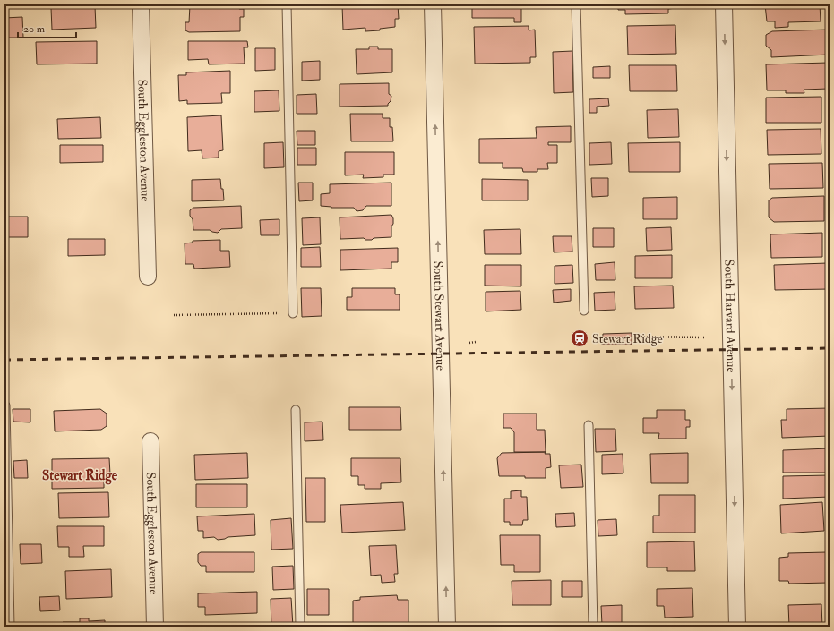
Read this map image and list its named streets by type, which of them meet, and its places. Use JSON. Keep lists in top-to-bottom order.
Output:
{
  "streets": {
    "street": ["South Eggleston Avenue", "South Stewart Avenue", "South Harvard Avenue"]
  },
  "one_way": ["South Stewart Avenue", "South Harvard Avenue"],
  "districts": ["Stewart Ridge"],
  "places": {
    "station": ["Stewart Ridge"]
  },
  "scale_bar": "20 m"
}
